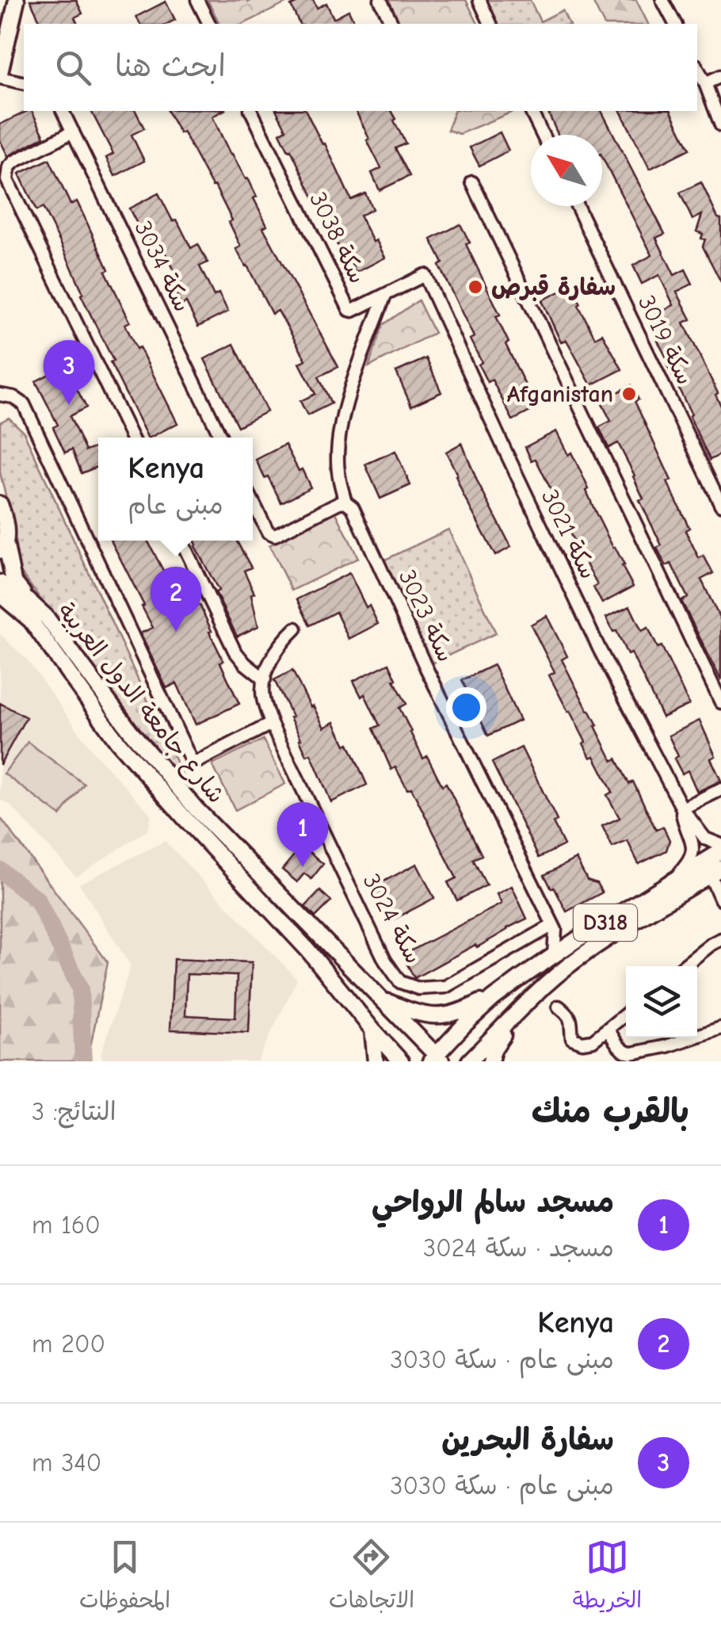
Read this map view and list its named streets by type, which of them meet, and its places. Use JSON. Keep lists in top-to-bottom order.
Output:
{
  "streets": {
    "main road": ["شارع جامعة الدول العربية", "D318"],
    "street": [
      "سكة 3038",
      "سكة 3034",
      "سكة 3019",
      "سكة 3021",
      "سكة 3023",
      "سكة 3024"
    ]
  },
  "crossings": [
    ["سكة 3038", "سكة 3021"],
    ["سكة 3021", "D318"],
    ["سكة 3023", "سكة 3024"],
    ["شارع جامعة الدول العربية", "D318"]
  ],
  "places": ["سفارة قبرص", "Afganistan"],
  "north": "top left",
  "page": {
    "search": "ابحث هنا",
    "pins": ["3", "2", "1"],
    "popup": ["Kenya", "مبنى عام"],
    "heading": ["بالقرب منك", "النتائج: 3"],
    "list": [
      {
        "mark": "1",
        "name": "مسجد سالم الرواحي",
        "note": "مسجد · سكة 3024",
        "value": "160 m"
      },
      {
        "mark": "2",
        "name": "Kenya",
        "note": "مبنى عام · سكة 3030",
        "value": "200 m"
      },
      {
        "mark": "3",
        "name": "سفارة البحرين",
        "note": "مبنى عام · سكة 3030",
        "value": "340 m"
      }
    ],
    "nav": ["الخريطة", "الاتجاهات", "المحفوظات"]
  }
}
